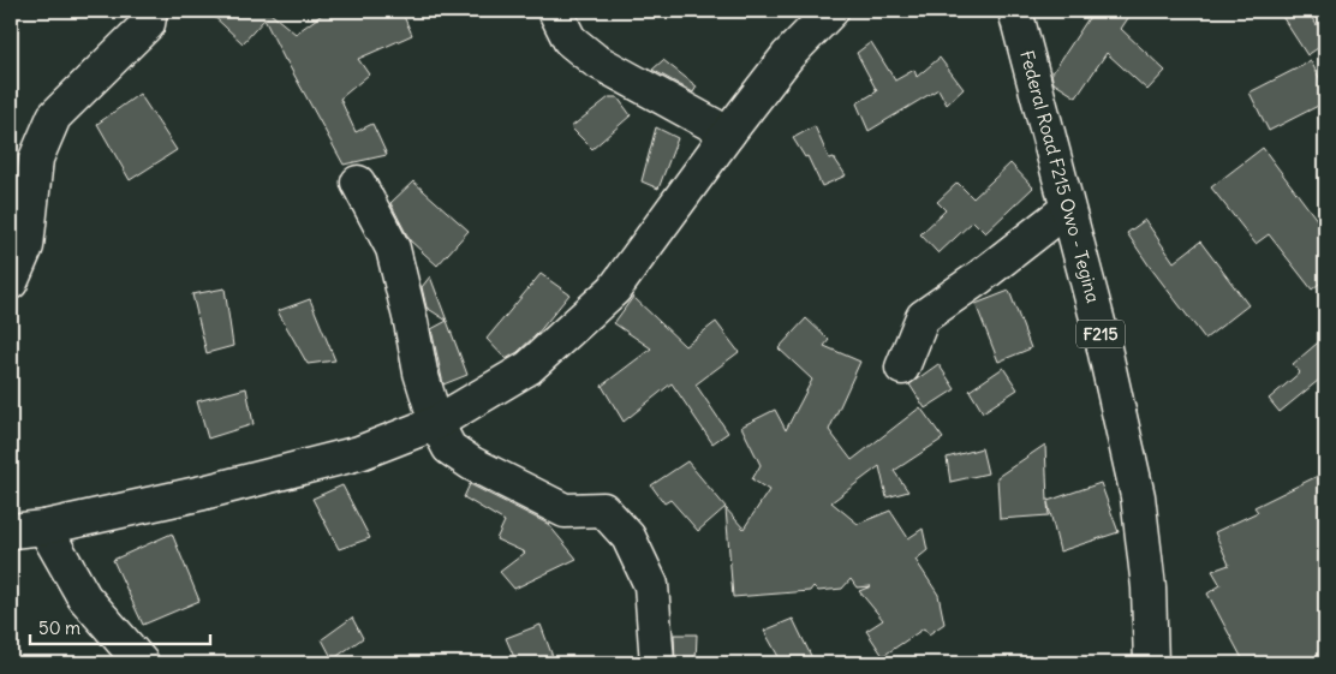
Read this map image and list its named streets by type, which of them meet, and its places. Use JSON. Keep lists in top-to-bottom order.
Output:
{
  "streets": {
    "street": ["Federal Road F215 Owo - Tegina", "F215"]
  },
  "scale_bar": "50 m"
}
